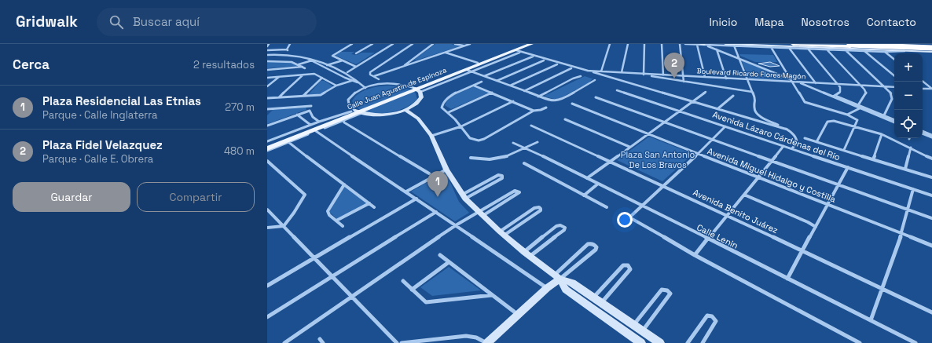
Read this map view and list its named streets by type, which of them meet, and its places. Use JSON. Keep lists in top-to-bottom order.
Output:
{
  "streets": {
    "main road": ["Calle Juan Agustín de Espinoza"],
    "street": [
      "Boulevard Ricardo Flores Magón",
      "Avenida Lázaro Cárdenas del Río",
      "Avenida Miguel Hidalgo y Costilla",
      "Avenida Benito Juárez",
      "Calle Lenin"
    ]
  },
  "parks": ["Plaza San Antonio De Los Bravos"],
  "page": {
    "header": "Gridwalk",
    "search": "Buscar aquí",
    "nav": [
      "Inicio",
      "Mapa",
      "Nosotros",
      "Contacto"
    ],
    "heading": ["Cerca", "2 resultados"],
    "pins": ["2", "1"],
    "map_buttons": ["+", "−"],
    "list": [
      {
        "mark": "1",
        "name": "Plaza Residencial Las Etnias",
        "note": "Parque · Calle Inglaterra",
        "value": "270 m"
      },
      {
        "mark": "2",
        "name": "Plaza Fidel Velazquez",
        "note": "Parque · Calle E. Obrera",
        "value": "480 m"
      }
    ],
    "buttons": ["Guardar", "Compartir"]
  }
}
